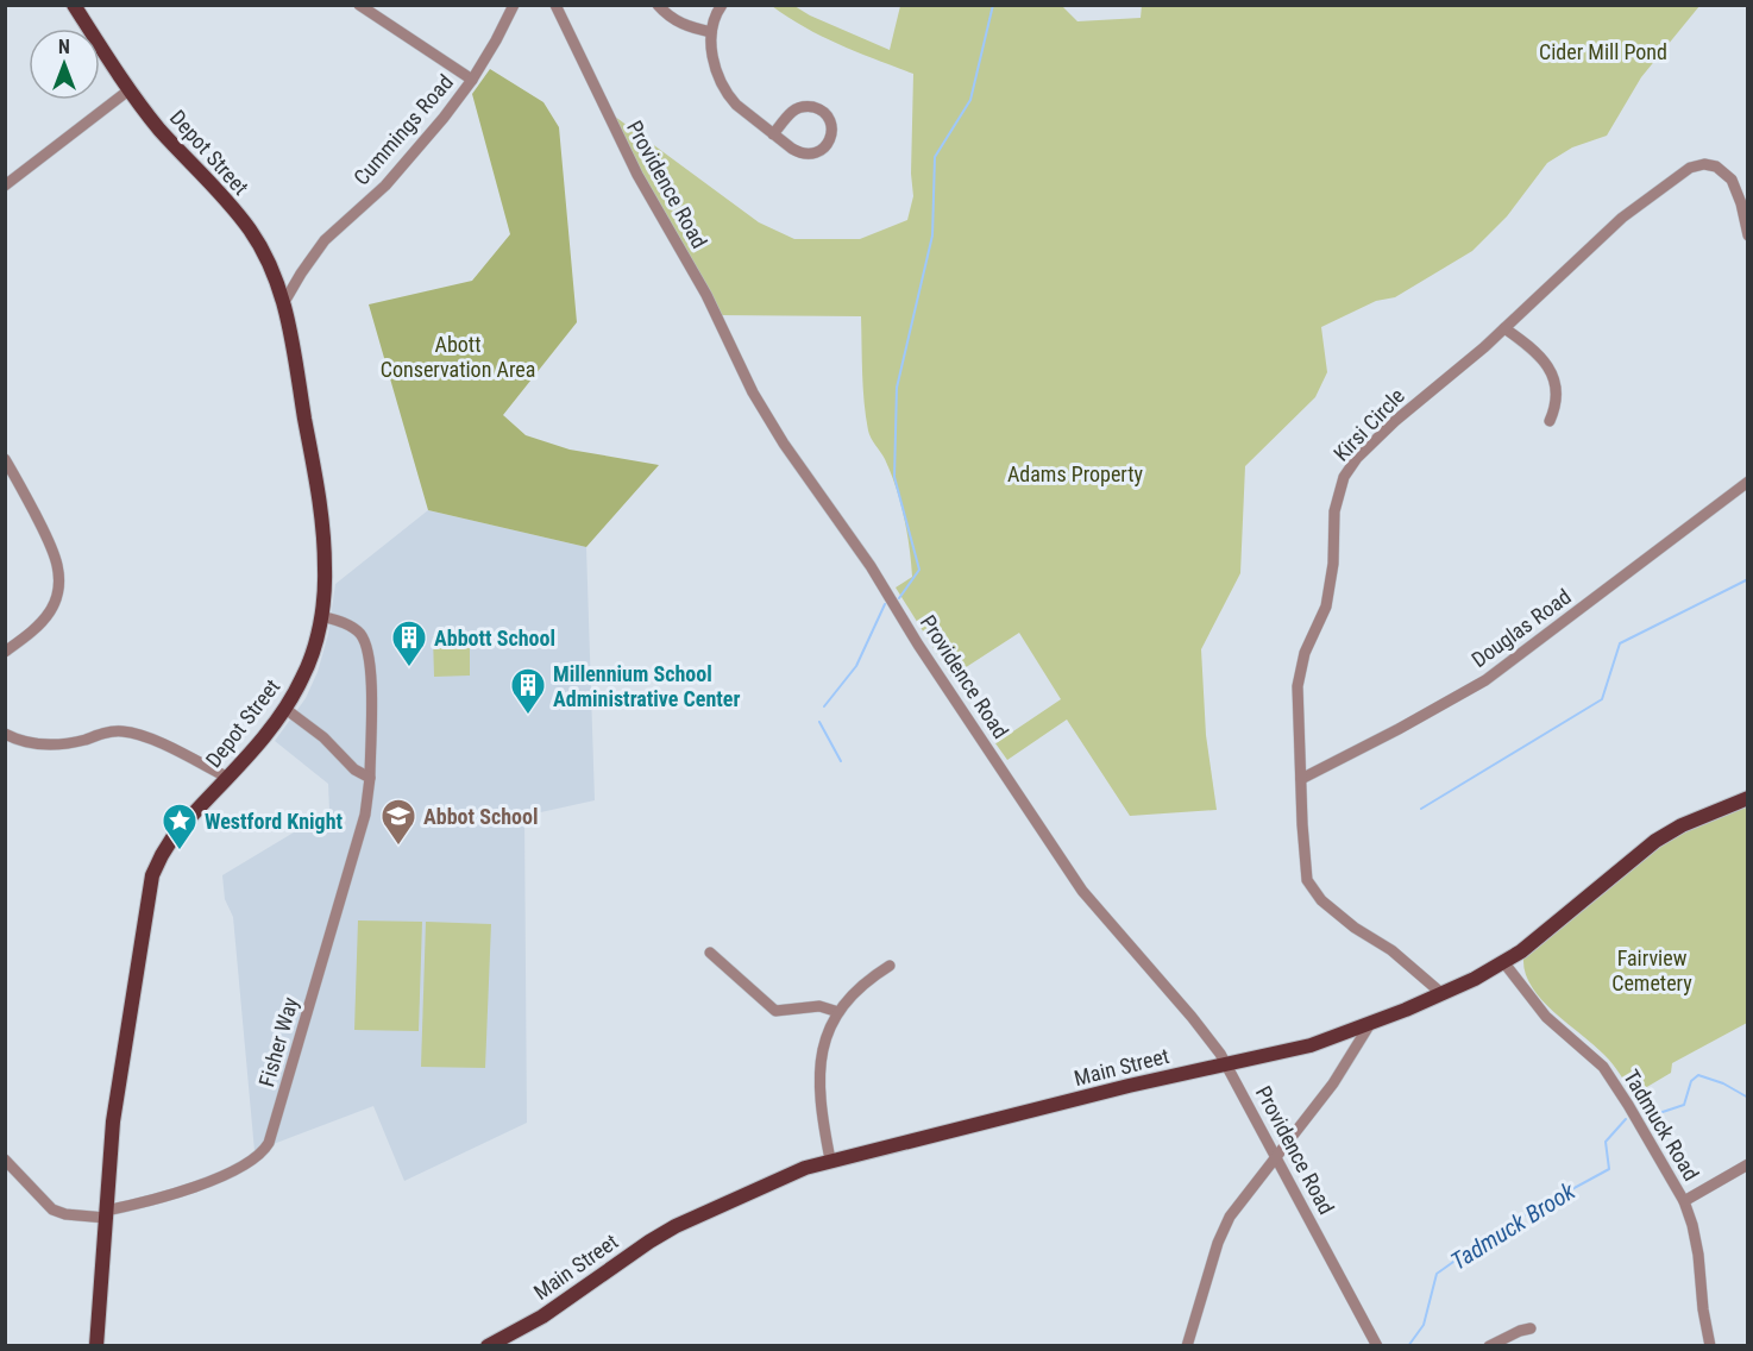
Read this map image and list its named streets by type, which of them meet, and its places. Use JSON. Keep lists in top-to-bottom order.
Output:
{
  "streets": {
    "main road": ["Depot Street", "Main Street"],
    "street": [
      "Cummings Road",
      "Providence Road",
      "Kirsi Circle",
      "Douglas Road",
      "Fisher Way",
      "Tadmuck Road"
    ]
  },
  "crossings": [
    ["Cummings Road", "Depot Street"],
    ["Depot Street", "Fisher Way"],
    ["Providence Road", "Main Street"],
    ["Kirsi Circle", "Douglas Road"],
    ["Kirsi Circle", "Main Street"],
    ["Main Street", "Tadmuck Road"]
  ],
  "water": ["Tadmuck Brook"],
  "parks": [
    "Cider Mill Pond",
    "Abott Conservation Area",
    "Adams Property",
    "Fairview Cemetery"
  ],
  "places": {
    "building": ["Abbott School", "Millennium School Administrative Center"],
    "school or university": ["Abbot School"],
    "place": ["Westford Knight"]
  },
  "north": "top"
}
